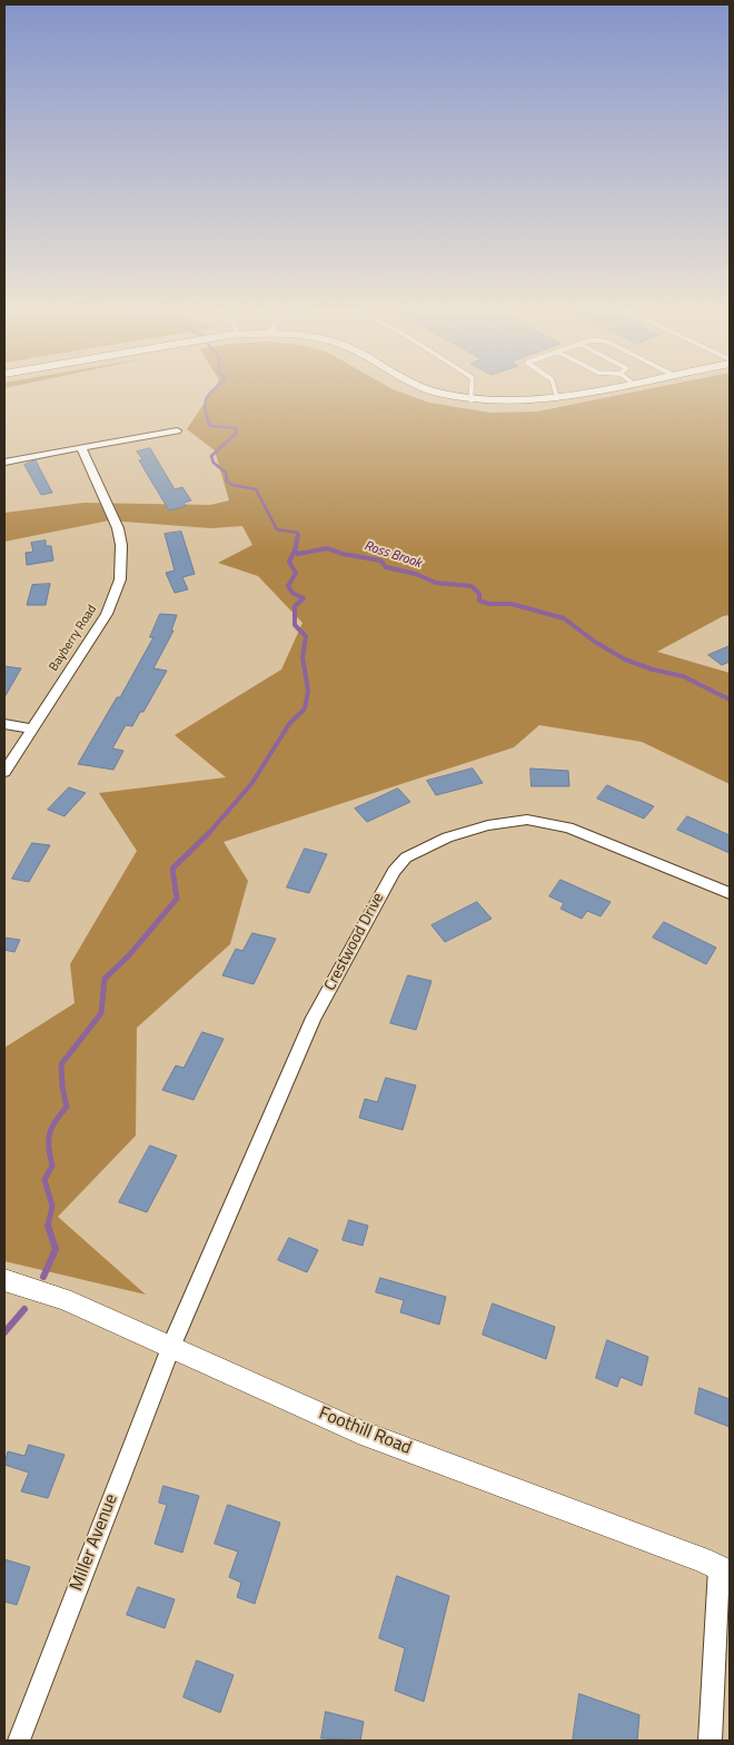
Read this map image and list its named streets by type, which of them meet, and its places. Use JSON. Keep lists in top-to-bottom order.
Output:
{
  "streets": {
    "street": [
      "Bayberry Road",
      "Crestwood Drive",
      "Foothill Road",
      "Miller Avenue"
    ]
  },
  "crossings": [
    ["Crestwood Drive", "Foothill Road"],
    ["Crestwood Drive", "Miller Avenue"],
    ["Foothill Road", "Miller Avenue"]
  ],
  "water": ["Ross Brook"]
}
